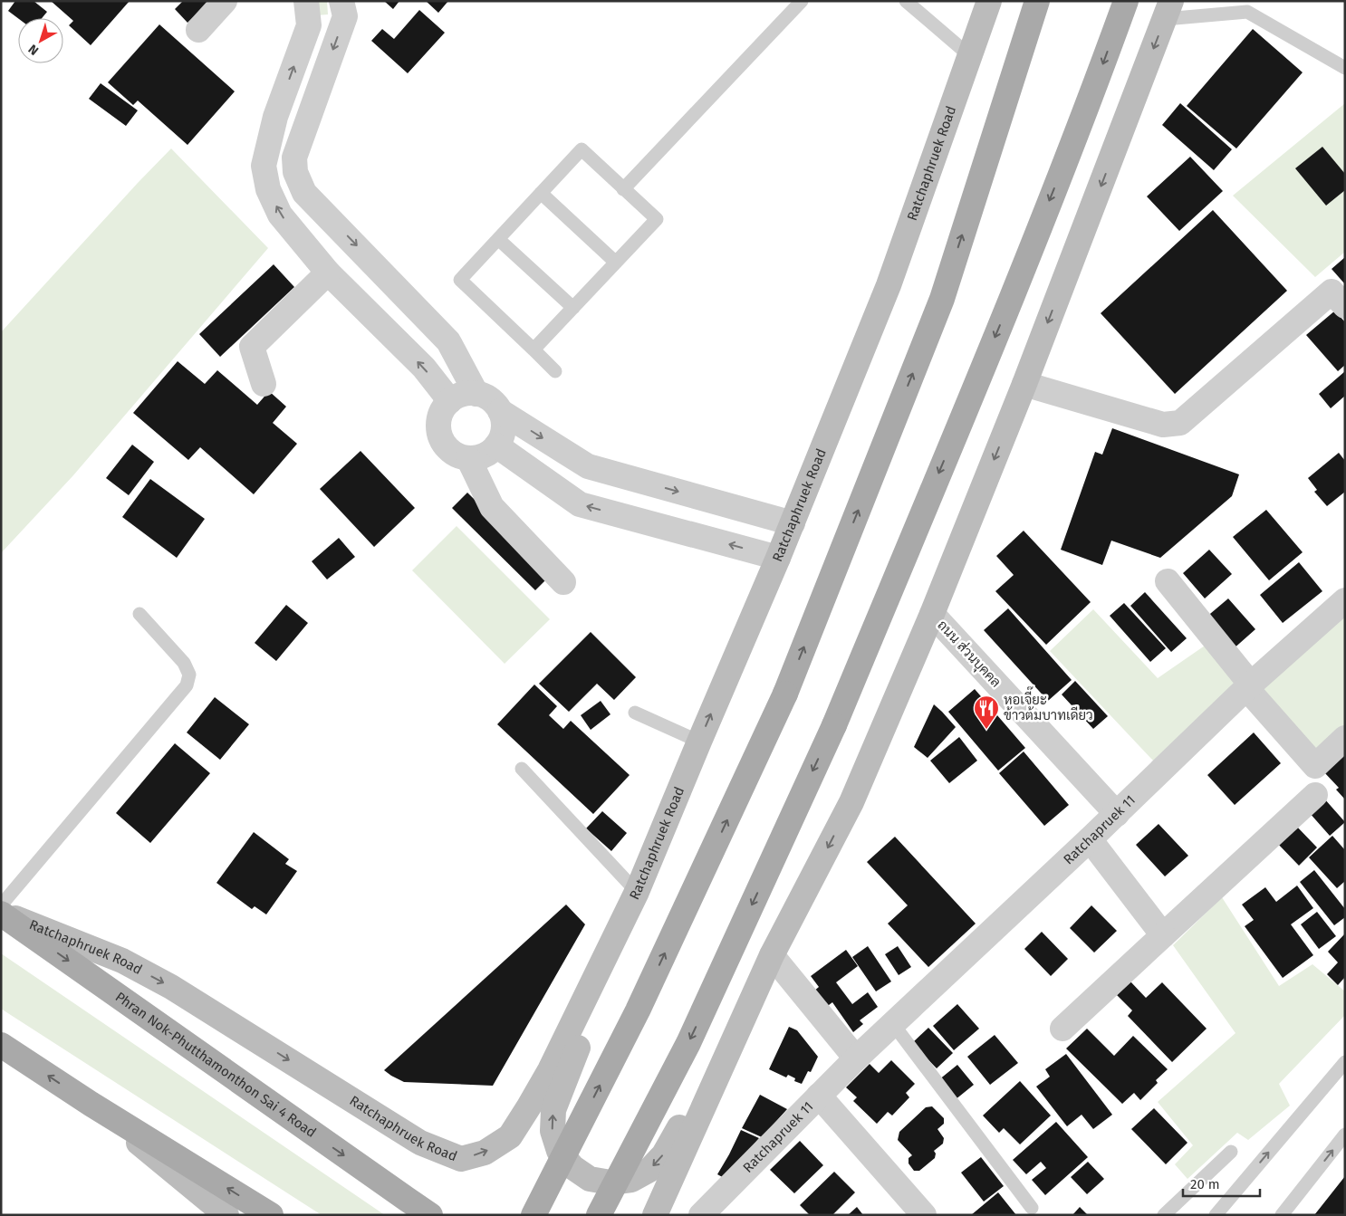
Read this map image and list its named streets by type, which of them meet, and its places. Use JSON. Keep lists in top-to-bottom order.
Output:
{
  "streets": {
    "main road": ["Ratchaphruek Road", "Phran Nok-Phutthamonthon Sai 4 Road"],
    "street": ["ถนน ส่วนบุคคล", "Ratchapruek 11"]
  },
  "crossings": [
    ["Ratchaphruek Road", "Phran Nok-Phutthamonthon Sai 4 Road"],
    ["ถนน ส่วนบุคคล", "Ratchapruek 11"]
  ],
  "places": {
    "restaurant": ["หอเจี๊ยะ ข้าวต้มบาทเดียว"]
  },
  "scale_bar": "20 m",
  "north": "bottom left"
}
